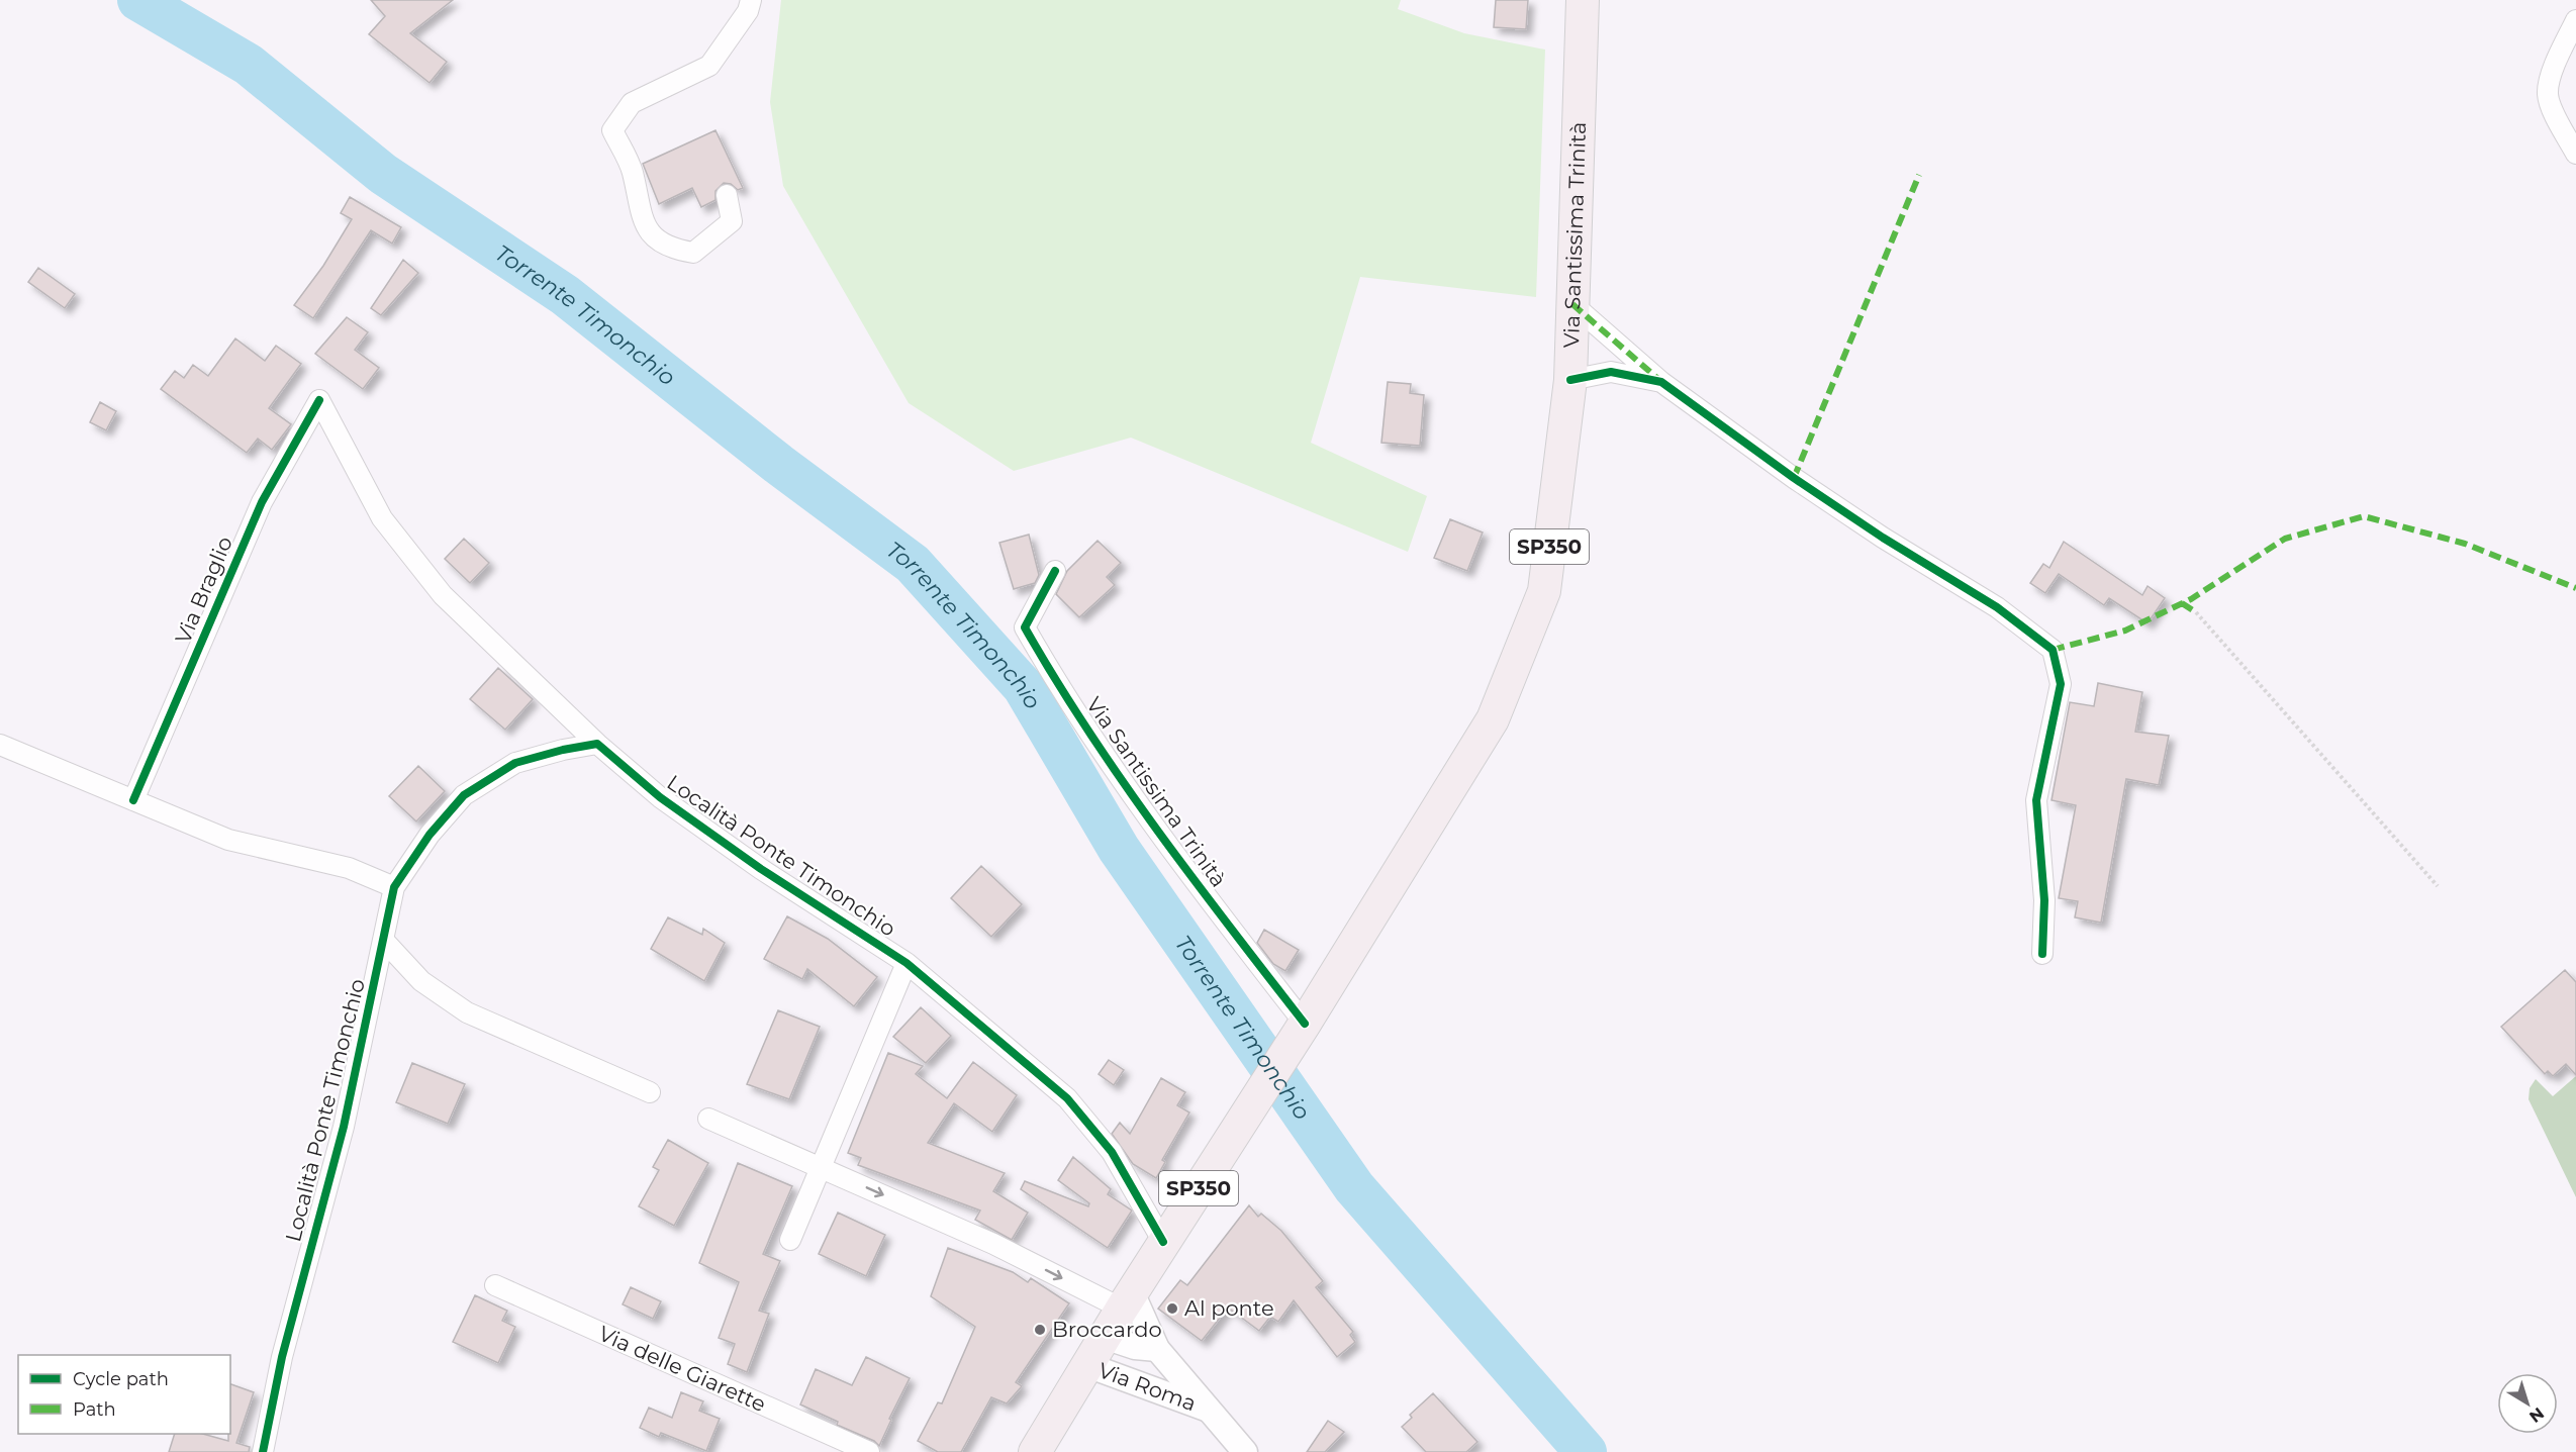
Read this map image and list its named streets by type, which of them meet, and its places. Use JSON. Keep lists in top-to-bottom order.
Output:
{
  "streets": {
    "main road": ["Via Santissima Trinità", "SP350"],
    "street": [
      "Via Braglio",
      "Località Ponte Timonchio",
      "Via delle Giarette",
      "Via Roma"
    ]
  },
  "crossings": [
    ["Via Santissima Trinità", "SP350"],
    ["Via Santissima Trinità", "Località Ponte Timonchio"],
    ["SP350", "Località Ponte Timonchio"],
    ["SP350", "Via Roma"],
    ["Via Braglio", "Località Ponte Timonchio"]
  ],
  "water": ["Torrente Timonchio"],
  "places": ["Al ponte", "Broccardo"],
  "legend": ["Cycle path", "Path"],
  "north": "bottom right"
}
